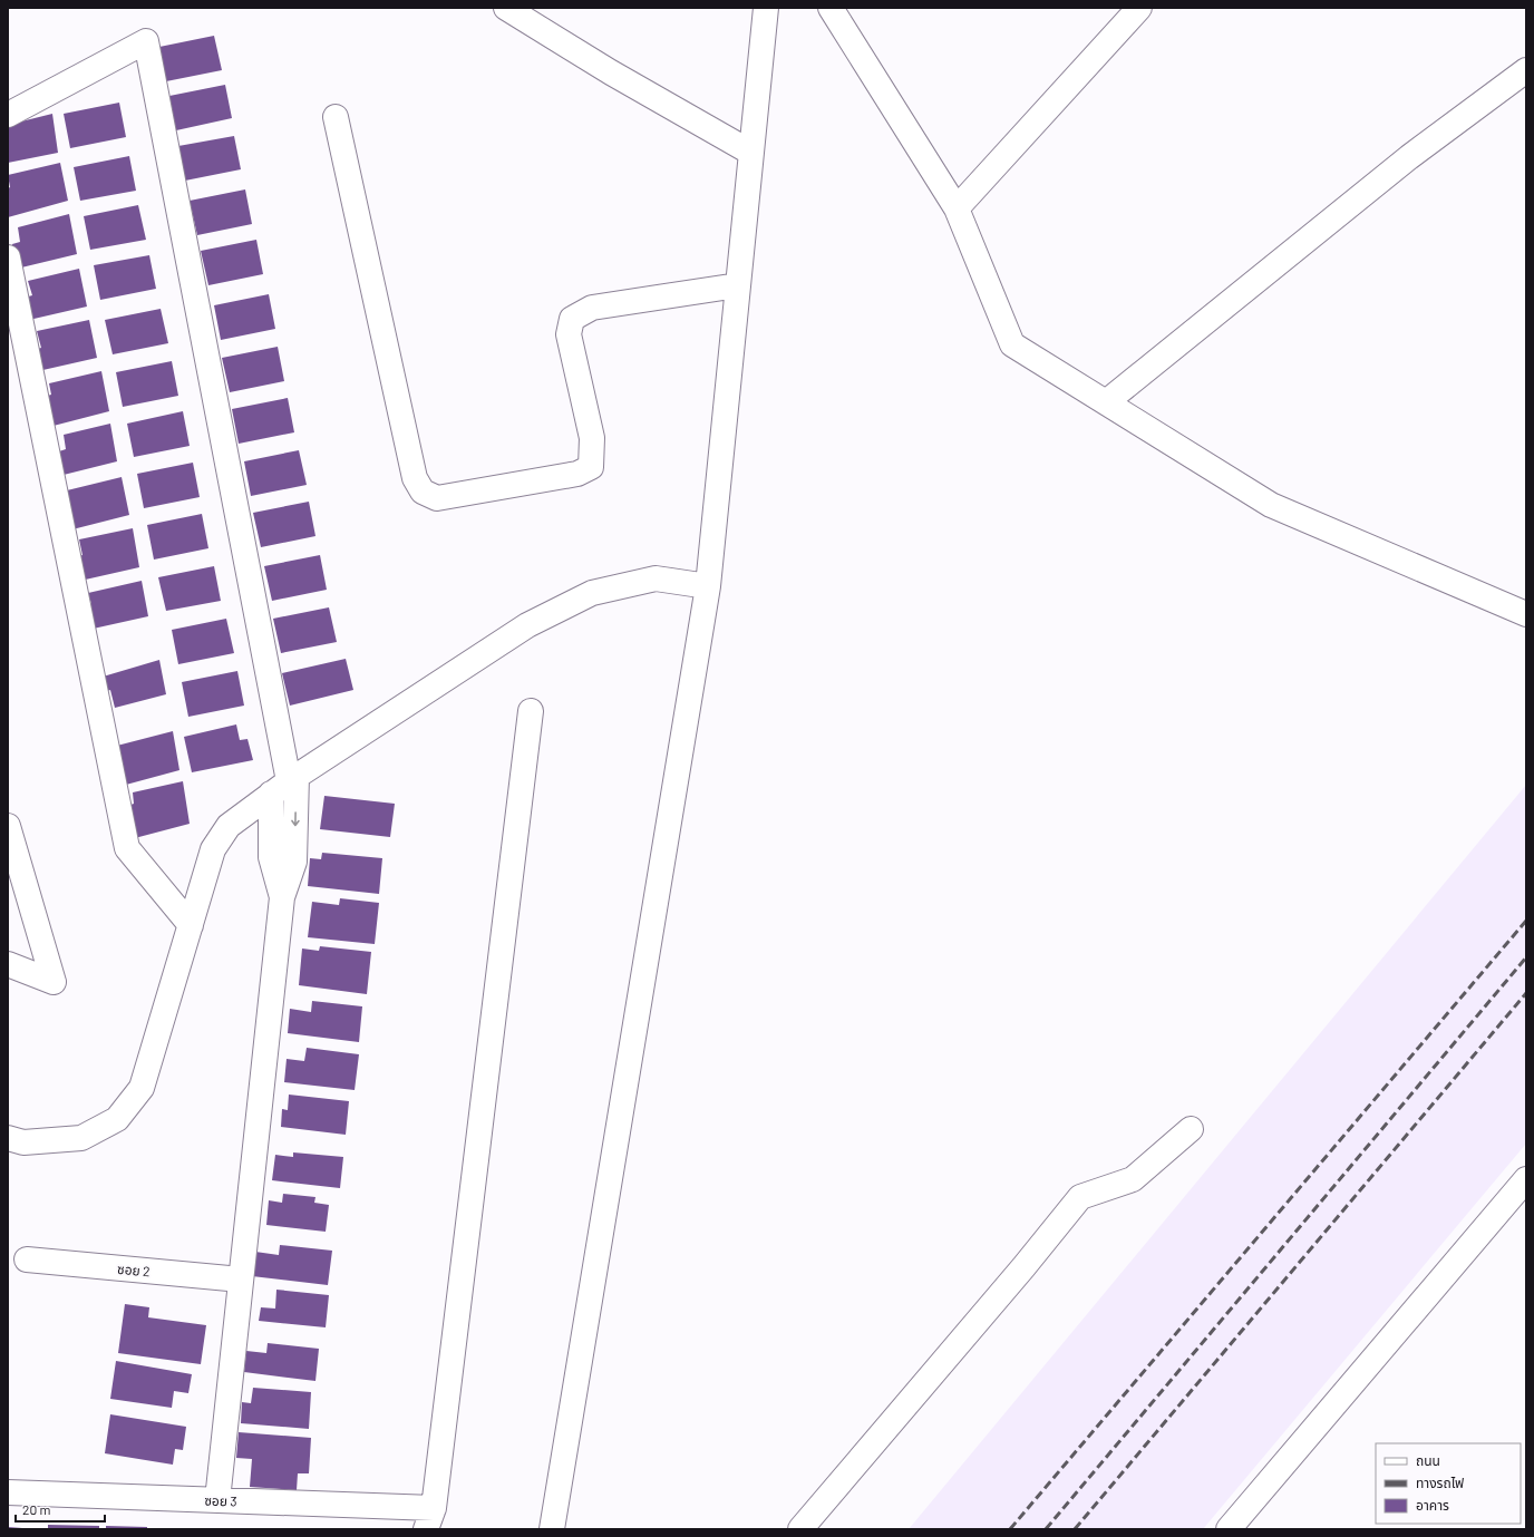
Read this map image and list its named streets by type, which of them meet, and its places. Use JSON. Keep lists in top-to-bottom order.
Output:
{
  "streets": {
    "street": ["ซอย 2", "ซอย 3"]
  },
  "legend": ["ถนน", "ทางรถไฟ", "อาคาร"],
  "scale_bar": "20 m"
}
